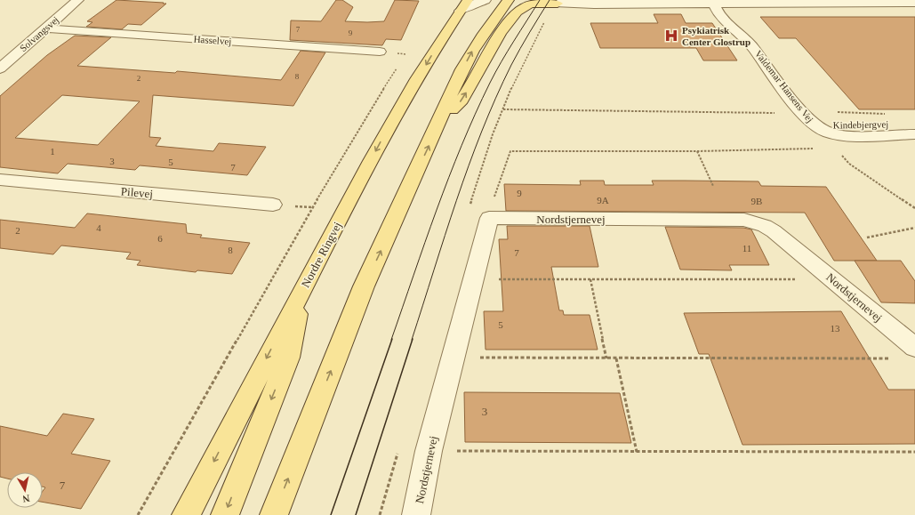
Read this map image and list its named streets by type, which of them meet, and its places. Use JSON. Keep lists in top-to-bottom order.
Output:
{
  "streets": {
    "main road": ["Nordre Ringvej"],
    "street": [
      "Solvangsvej",
      "Hasselvej",
      "Valdemar Hansens Vej",
      "Kindebjergvej",
      "Pilevej",
      "Nordstjernevej"
    ]
  },
  "crossings": [
    ["Solvangsvej", "Hasselvej"],
    ["Valdemar Hansens Vej", "Kindebjergvej"]
  ],
  "places": {
    "hospital": ["Psykiatrisk Center Glostrup"]
  },
  "house_numbers": [
    "7",
    "9",
    "8",
    "2",
    "1",
    "3",
    "5",
    "7",
    "9",
    "9A",
    "9B",
    "4",
    "2",
    "6",
    "11",
    "8",
    "7",
    "5",
    "13",
    "3",
    "7"
  ],
  "north": "bottom"
}
